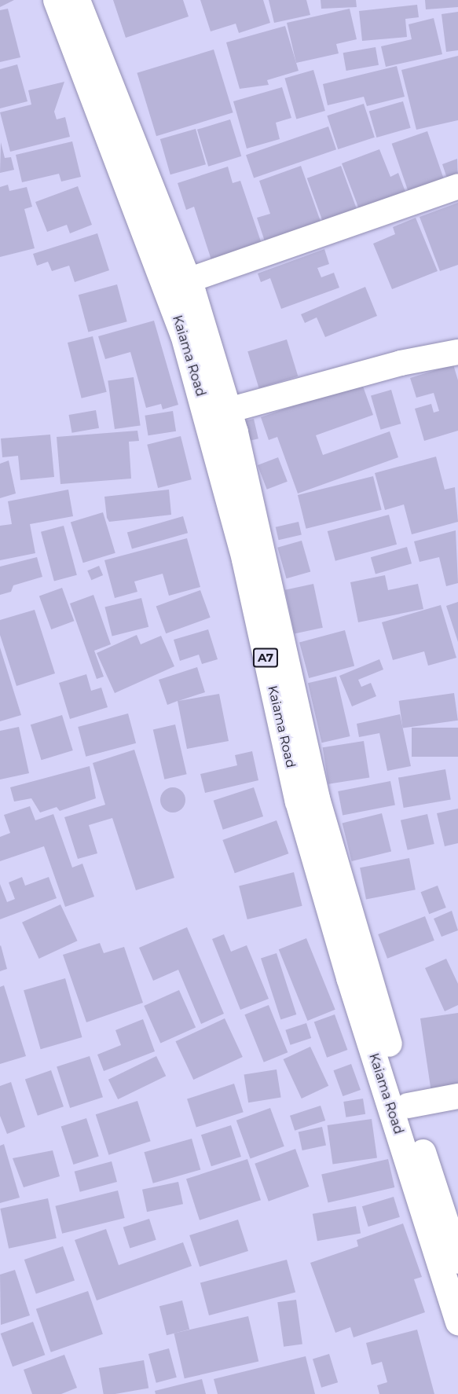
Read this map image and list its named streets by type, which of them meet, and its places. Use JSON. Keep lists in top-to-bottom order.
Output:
{
  "streets": {
    "highway": ["Kaiama Road", "A7"]
  }
}
